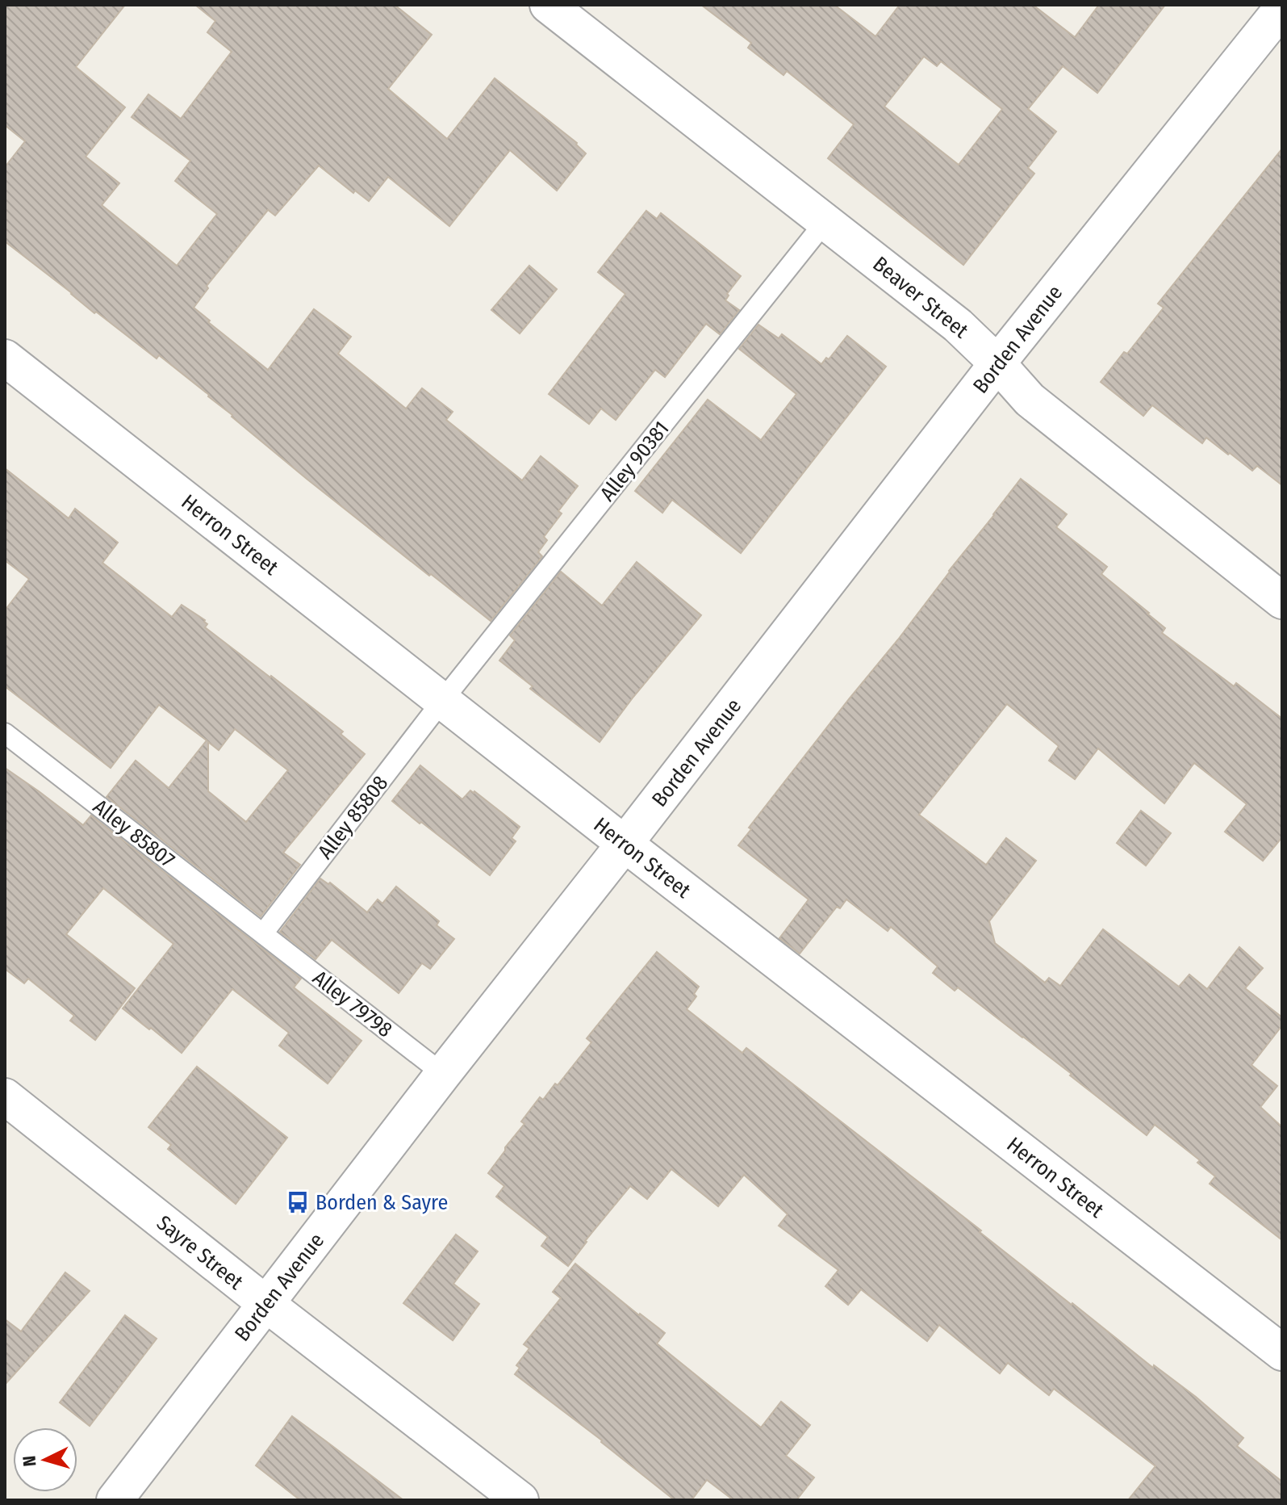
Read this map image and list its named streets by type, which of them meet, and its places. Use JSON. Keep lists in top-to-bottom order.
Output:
{
  "streets": {
    "street": [
      "Beaver Street",
      "Borden Avenue",
      "Herron Street",
      "Sayre Street"
    ],
    "lane": [
      "Alley 90381",
      "Alley 85808",
      "Alley 85807",
      "Alley 79798"
    ]
  },
  "crossings": [
    ["Beaver Street", "Borden Avenue"],
    ["Beaver Street", "Alley 90381"],
    ["Borden Avenue", "Herron Street"],
    ["Borden Avenue", "Alley 79798"],
    ["Borden Avenue", "Sayre Street"],
    ["Alley 90381", "Herron Street"],
    ["Alley 90381", "Alley 85808"],
    ["Herron Street", "Alley 85808"],
    ["Alley 85808", "Alley 85807"],
    ["Alley 85808", "Alley 79798"],
    ["Alley 85807", "Alley 79798"]
  ],
  "places": {
    "bus stop": ["Borden & Sayre"]
  },
  "north": "left"
}
